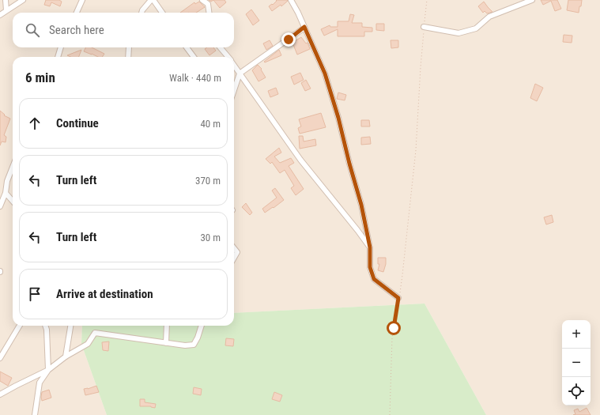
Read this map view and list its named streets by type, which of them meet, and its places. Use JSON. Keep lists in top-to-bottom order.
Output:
{
  "page": {
    "search": "Search here",
    "heading": ["6 min", "Walk · 440 m"],
    "list": [
      ["Continue", "40 m"],
      ["Turn left", "370 m"],
      ["Turn left", "30 m"],
      "Arrive at destination"
    ],
    "map_buttons": ["+", "−"]
  }
}
